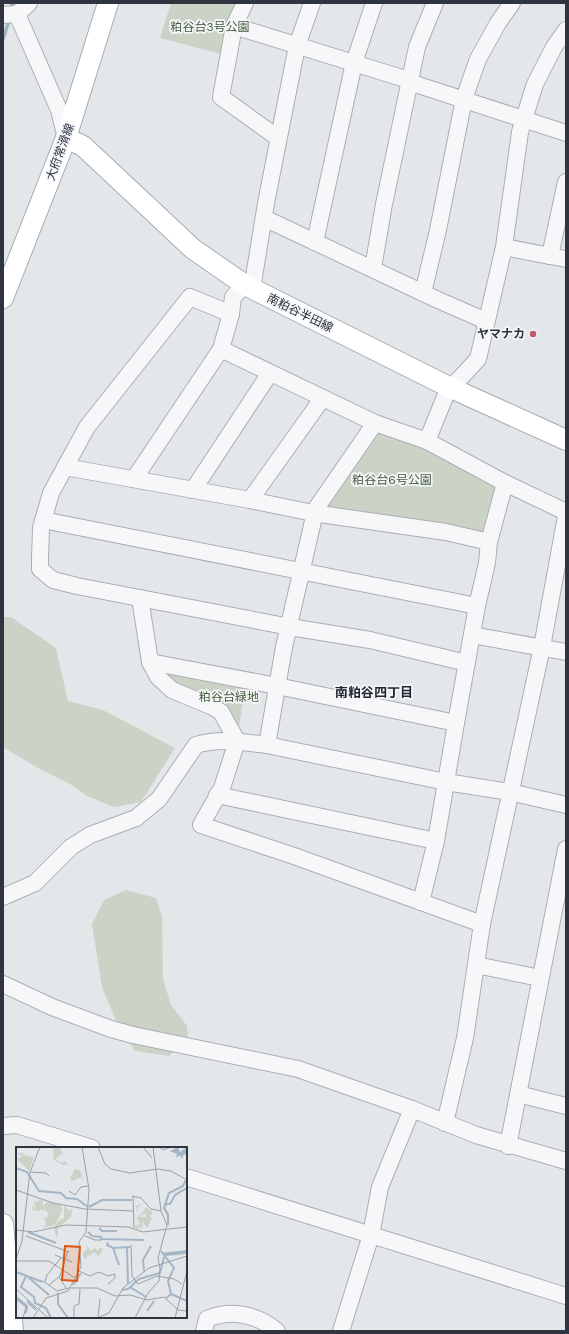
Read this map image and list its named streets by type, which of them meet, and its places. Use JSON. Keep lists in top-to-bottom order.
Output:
{
  "streets": {
    "main road": ["大府常滑線", "南粕谷半田線"]
  },
  "crossings": [
    ["大府常滑線", "南粕谷半田線"]
  ],
  "districts": ["南粕谷四丁目"],
  "parks": ["粕谷台3号公園", "粕谷台6号公園", "粕谷台緑地"],
  "places": ["ヤマナカ"]
}
